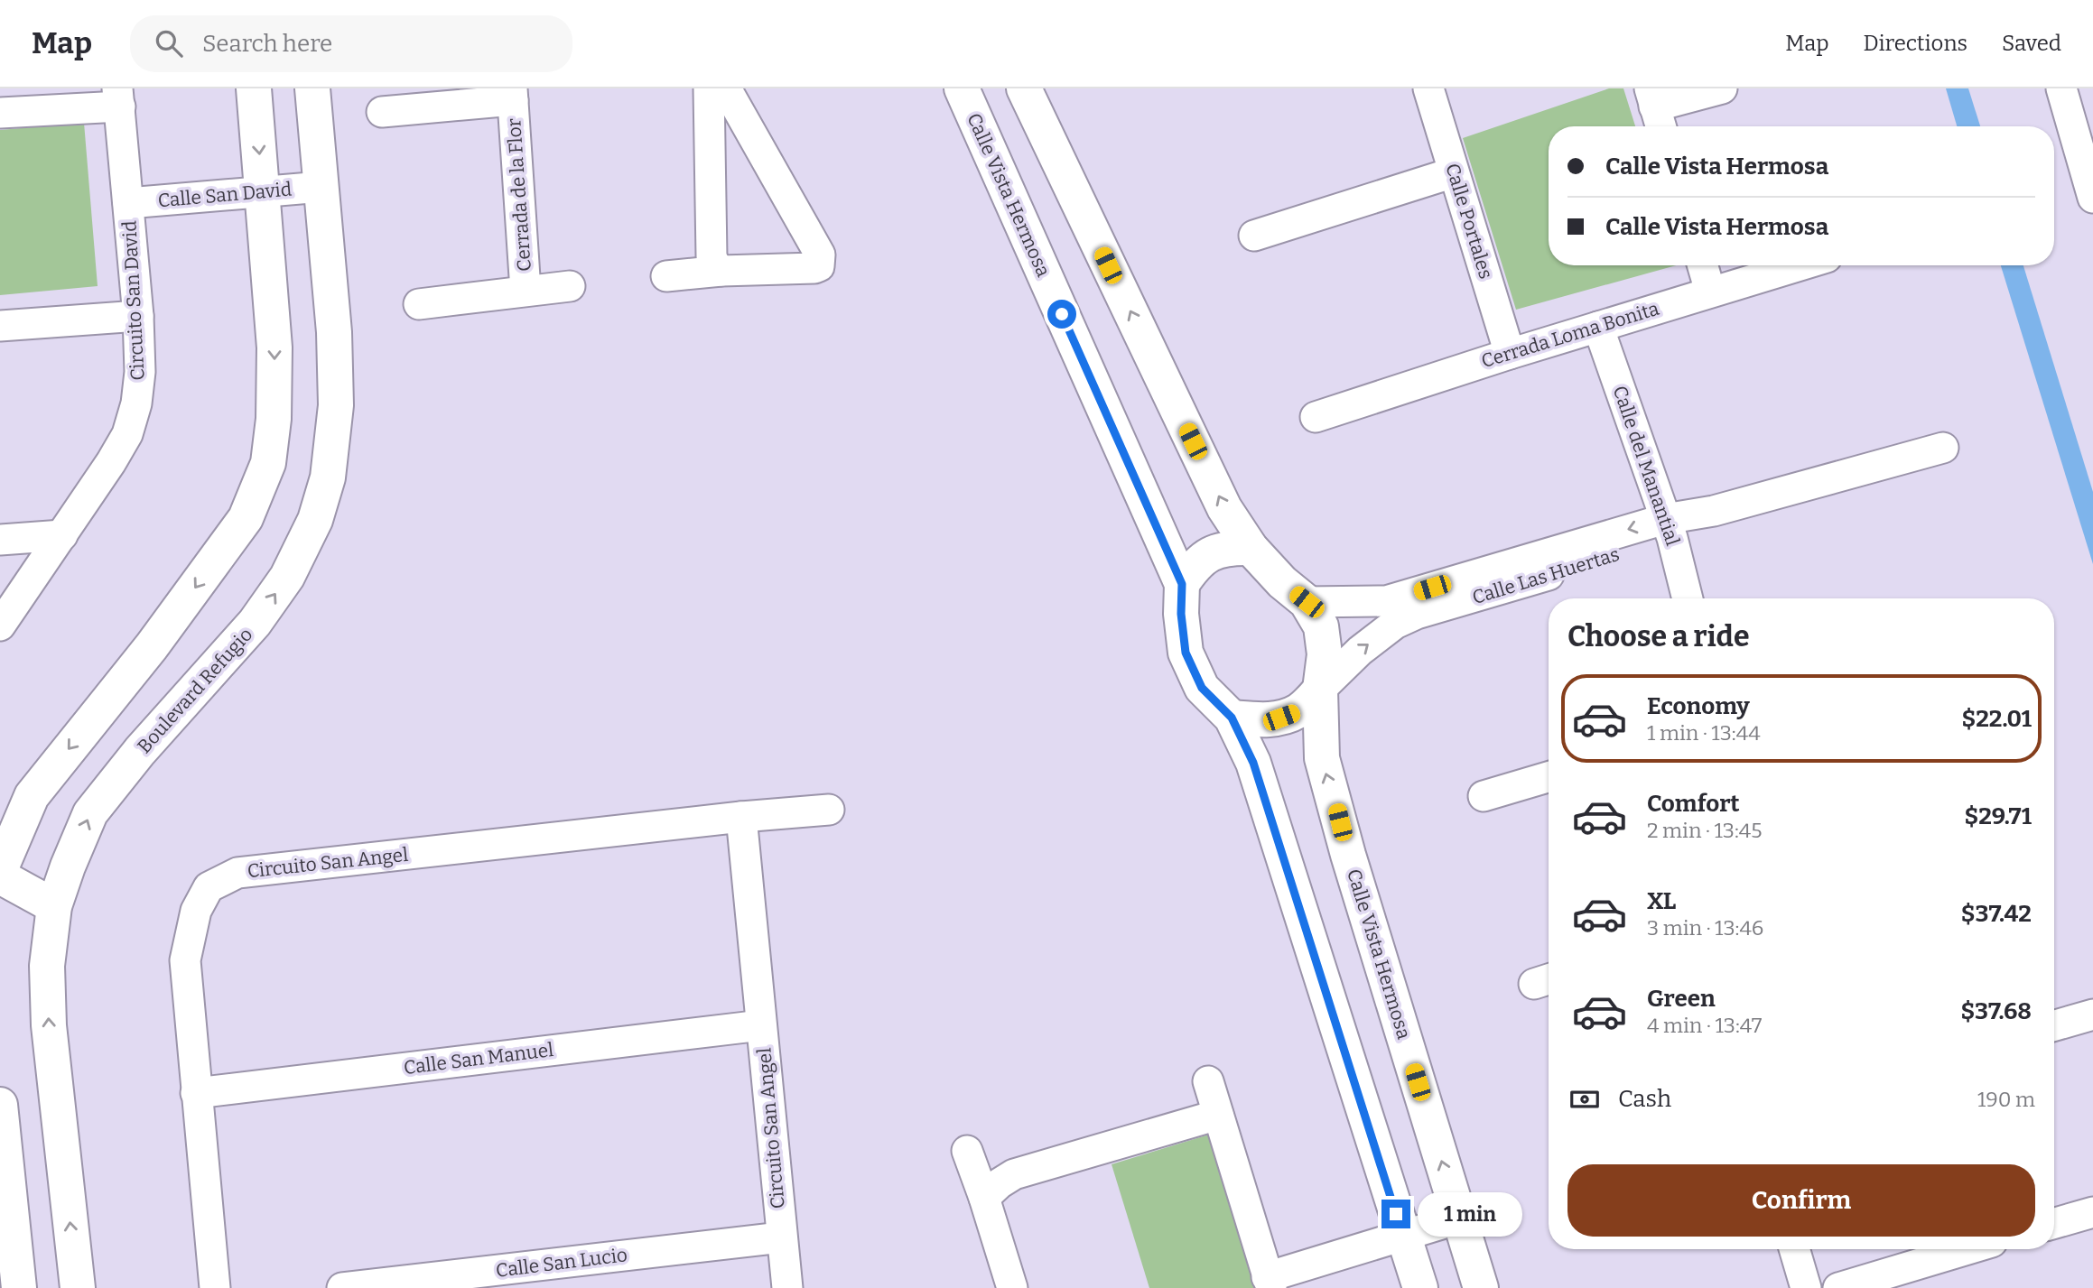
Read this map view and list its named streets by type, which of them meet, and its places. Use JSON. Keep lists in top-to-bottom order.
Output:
{
  "streets": {
    "street": [
      "Calle San David",
      "Cerrada de la Flor",
      "Calle Vista Hermosa",
      "Calle Portales",
      "Circuito San David",
      "Cerrada Loma Bonita",
      "Calle del Manantial",
      "Calle Las Huertas",
      "Boulevard Refugio",
      "Circuito San Angel",
      "Calle San Manuel",
      "Calle San Lucio"
    ]
  },
  "crossings": [
    ["Calle San David", "Circuito San David"],
    ["Calle San David", "Boulevard Refugio"],
    ["Calle Vista Hermosa", "Calle Las Huertas"],
    ["Calle Portales", "Cerrada Loma Bonita"],
    ["Cerrada Loma Bonita", "Calle del Manantial"],
    ["Calle del Manantial", "Calle Las Huertas"],
    ["Circuito San Angel", "Calle San Manuel"],
    ["Circuito San Angel", "Calle San Lucio"]
  ],
  "page": {
    "header": "Map",
    "search": "Search here",
    "nav": ["Map", "Directions", "Saved"],
    "banner": ["Calle Vista Hermosa", "Calle Vista Hermosa"],
    "heading": "Choose a ride",
    "list": [
      {
        "name": "Economy",
        "note": "1 min · 13:44",
        "value": "$22.01"
      },
      {
        "name": "Comfort",
        "note": "2 min · 13:45",
        "value": "$29.71"
      },
      {
        "name": "XL",
        "note": "3 min · 13:46",
        "value": "$37.42"
      },
      {
        "name": "Green",
        "note": "4 min · 13:47",
        "value": "$37.68"
      }
    ],
    "pay": ["Cash", "190 m"],
    "buttons": "Confirm",
    "bubble": "1 min"
  }
}
